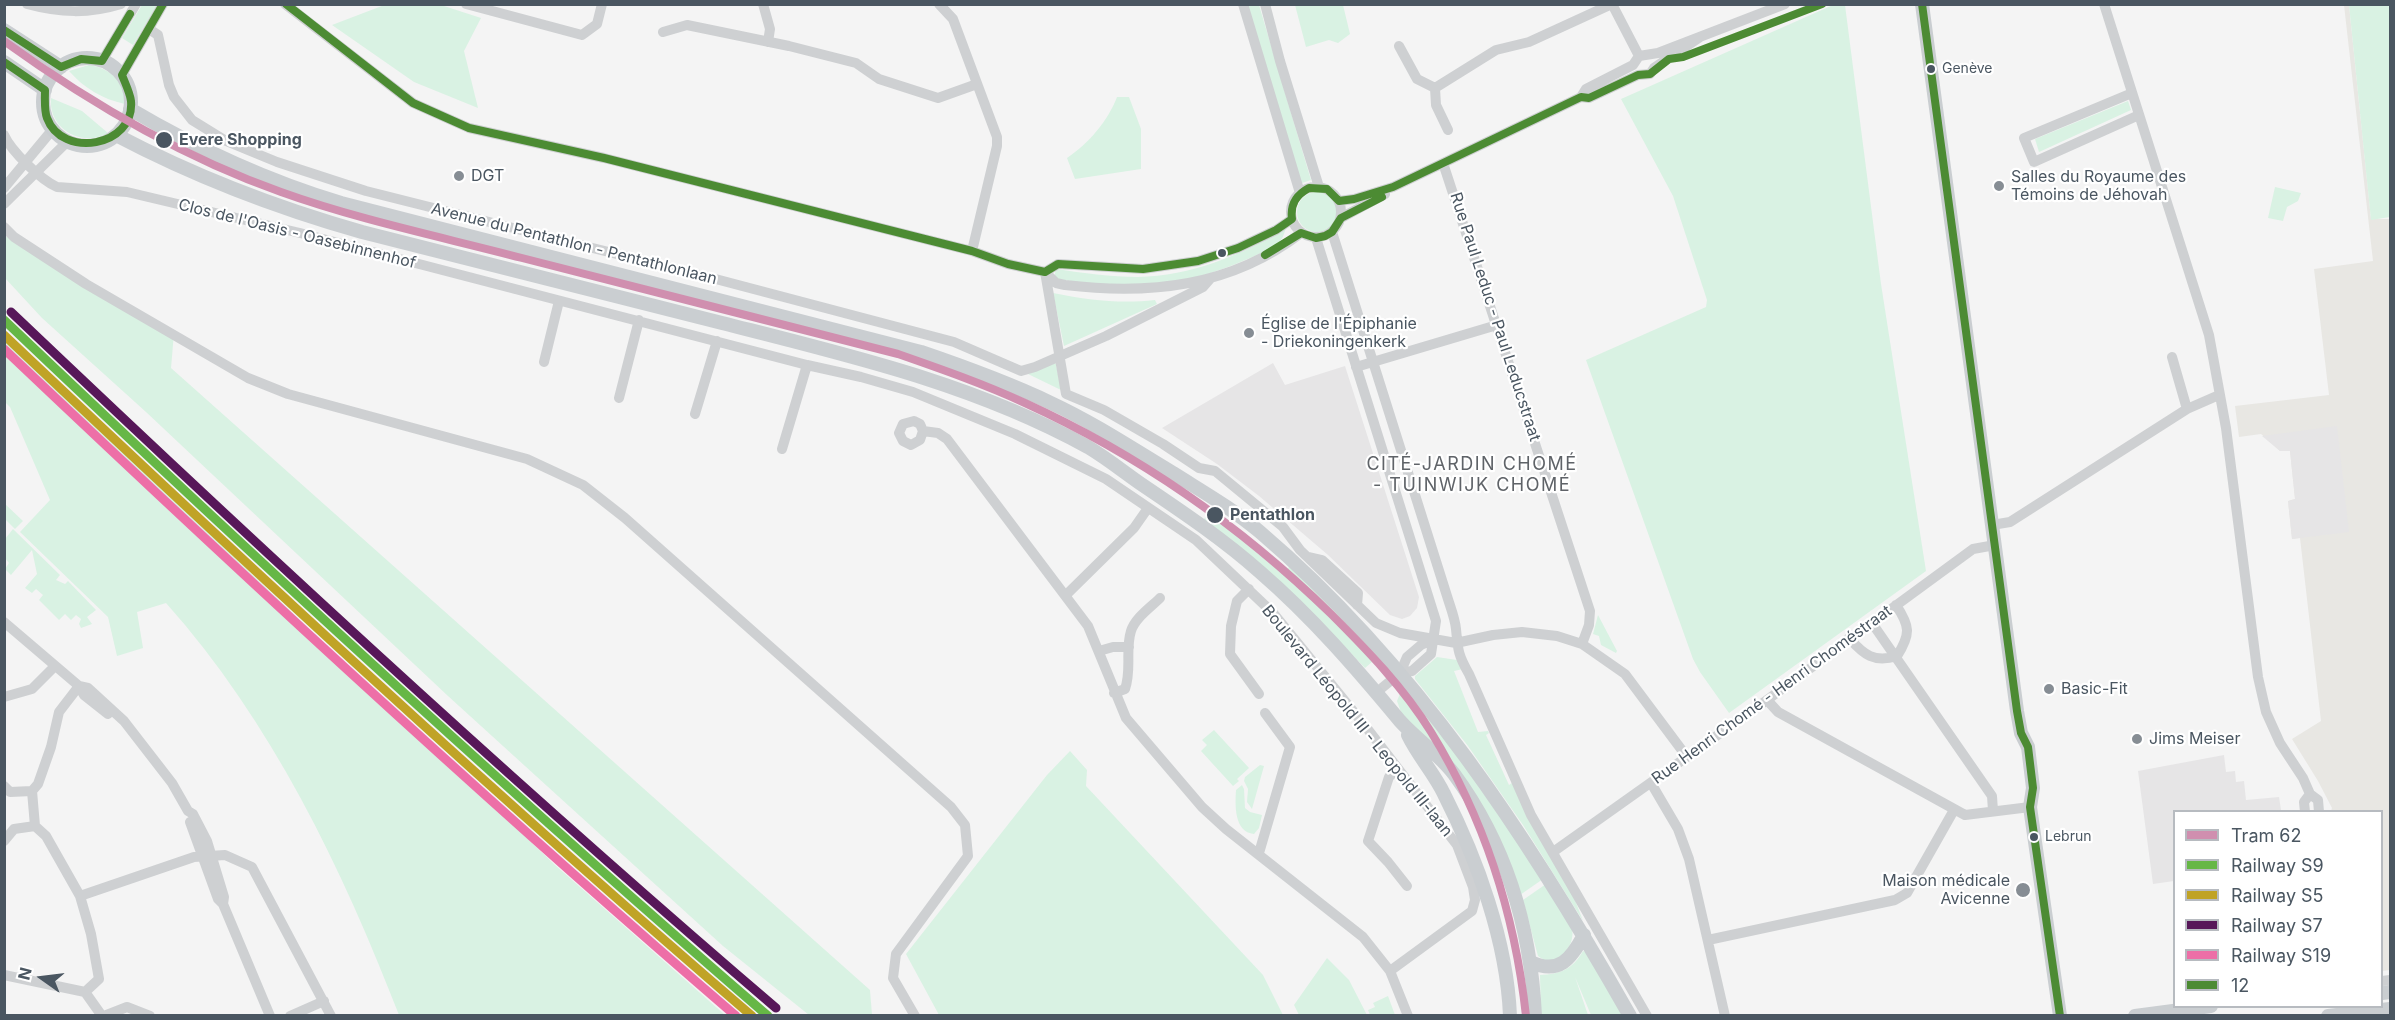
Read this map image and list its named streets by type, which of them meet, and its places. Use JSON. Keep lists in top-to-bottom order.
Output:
{
  "streets": {
    "main road": ["Boulevard Léopold III - Leopold III-laan"],
    "street": [
      "Clos de l'Oasis - Oasebinnenhof",
      "Avenue du Pentathlon - Pentathlonlaan",
      "Rue Paul Leduc - Paul Leducstraat",
      "Rue Henri Chomé - Henri Choméstraat"
    ]
  },
  "crossings": [
    ["Clos de l'Oasis - Oasebinnenhof", "Boulevard Léopold III - Leopold III-laan"]
  ],
  "districts": ["CITÉ-JARDIN CHOMÉ - TUINWIJK CHOMÉ"],
  "places": [
    "Genève",
    "Evere Shopping",
    "DGT",
    "Salles du Royaume des Témoins de Jéhovah",
    "Église de l'Épiphanie - Driekoningenkerk",
    "Pentathlon",
    "Basic-Fit",
    "Jims Meiser",
    "Lebrun",
    "Maison médicale Avicenne"
  ],
  "lines": [
    "transit line 12",
    "tram line 62",
    "rail line S7",
    "rail line S9",
    "rail line S5",
    "rail line S19"
  ],
  "legend": [
    "Tram 62",
    "Railway S9",
    "Railway S5",
    "Railway S7",
    "Railway S19",
    "12"
  ],
  "north": "left"
}
